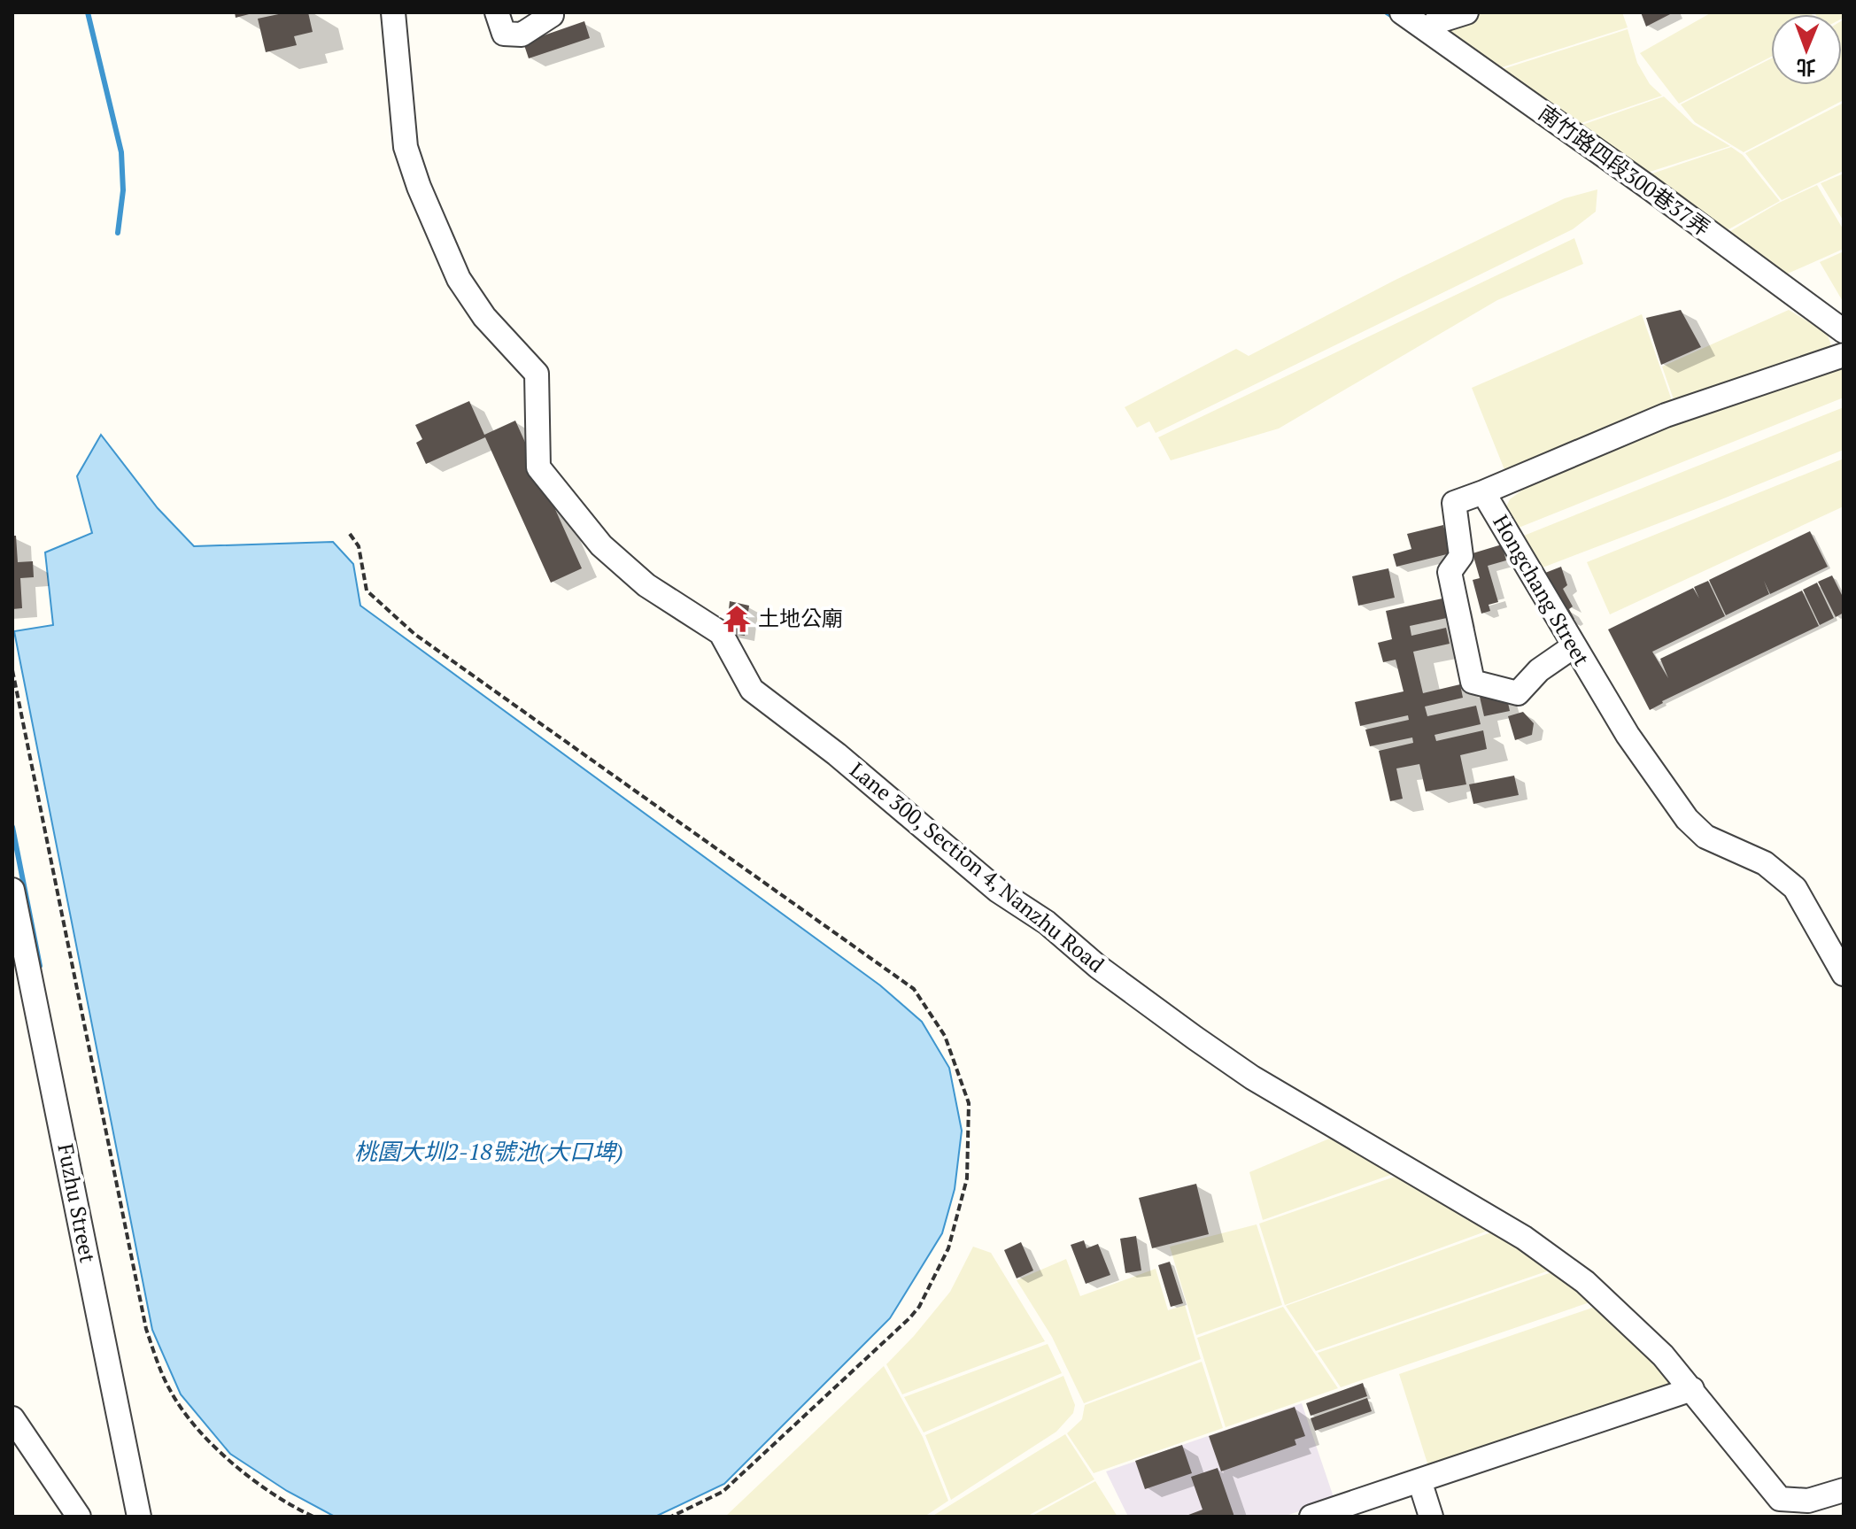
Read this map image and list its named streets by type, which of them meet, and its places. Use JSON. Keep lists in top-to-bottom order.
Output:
{
  "streets": {
    "street": [
      "南竹路四段300巷37弄",
      "Hongchang Street",
      "Lane 300, Section 4, Nanzhu Road",
      "Fuzhu Street"
    ]
  },
  "water": ["桃園大圳2-18號池(大口埤)"],
  "places": {
    "temple": ["土地公廟"]
  },
  "north": "bottom"
}
